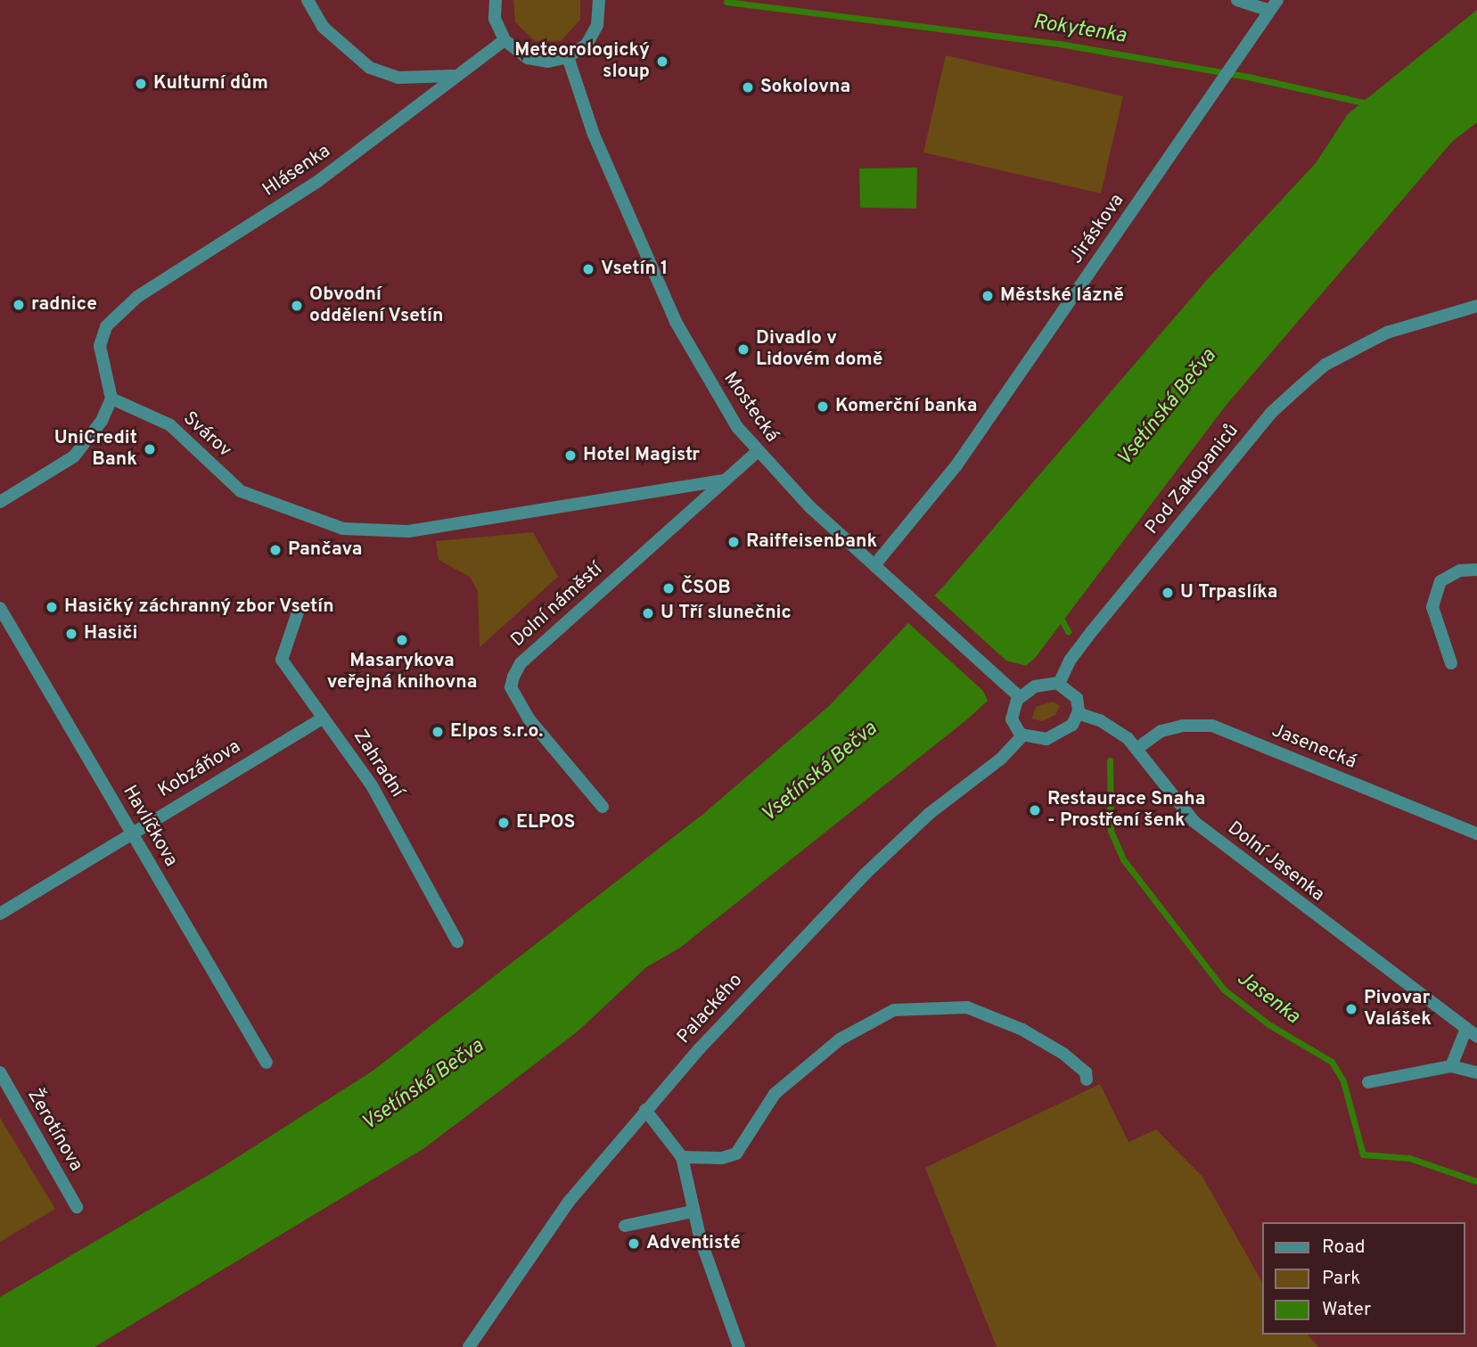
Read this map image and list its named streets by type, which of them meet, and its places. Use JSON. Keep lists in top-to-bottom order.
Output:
{
  "streets": {
    "street": [
      "Hlásenka",
      "Jiráskova",
      "Mostecká",
      "Svárov",
      "Pod Zakopaniců",
      "Dolní náměstí",
      "Jasenecká",
      "Zahradní",
      "Kobzáňova",
      "Havlíčkova",
      "Dolní Jasenka",
      "Palackého",
      "Žerotínova"
    ]
  },
  "crossings": [
    ["Hlásenka", "Svárov"],
    ["Jiráskova", "Mostecká"],
    ["Mostecká", "Pod Zakopaniců"],
    ["Mostecká", "Dolní náměstí"],
    ["Mostecká", "Dolní Jasenka"],
    ["Mostecká", "Palackého"],
    ["Svárov", "Dolní náměstí"],
    ["Pod Zakopaniců", "Dolní Jasenka"],
    ["Pod Zakopaniců", "Palackého"],
    ["Jasenecká", "Dolní Jasenka"],
    ["Zahradní", "Kobzáňova"],
    ["Kobzáňova", "Havlíčkova"],
    ["Dolní Jasenka", "Palackého"]
  ],
  "water": ["Rokytenka", "Vsetínská Bečva", "Jasenka"],
  "places": [
    "Meteorologický sloup",
    "Kulturní dům",
    "Sokolovna",
    "Vsetín 1",
    "Městské lázně",
    "radnice",
    "Obvodní oddělení Vsetín",
    "Divadlo v Lidovém domě",
    "Komerční banka",
    "UniCredit Bank",
    "Hotel Magistr",
    "Raiffeisenbank",
    "Pančava",
    "ČSOB",
    "U Trpaslíka",
    "Hasičký záchranný zbor Vsetín",
    "U Tří slunečnic",
    "Hasiči",
    "Masarykova veřejná knihovna",
    "Elpos s.r.o.",
    "Restaurace Snaha - Prostření šenk",
    "ELPOS",
    "Pivovar Valášek",
    "Adventisté"
  ],
  "legend": ["Road", "Park", "Water"]
}
